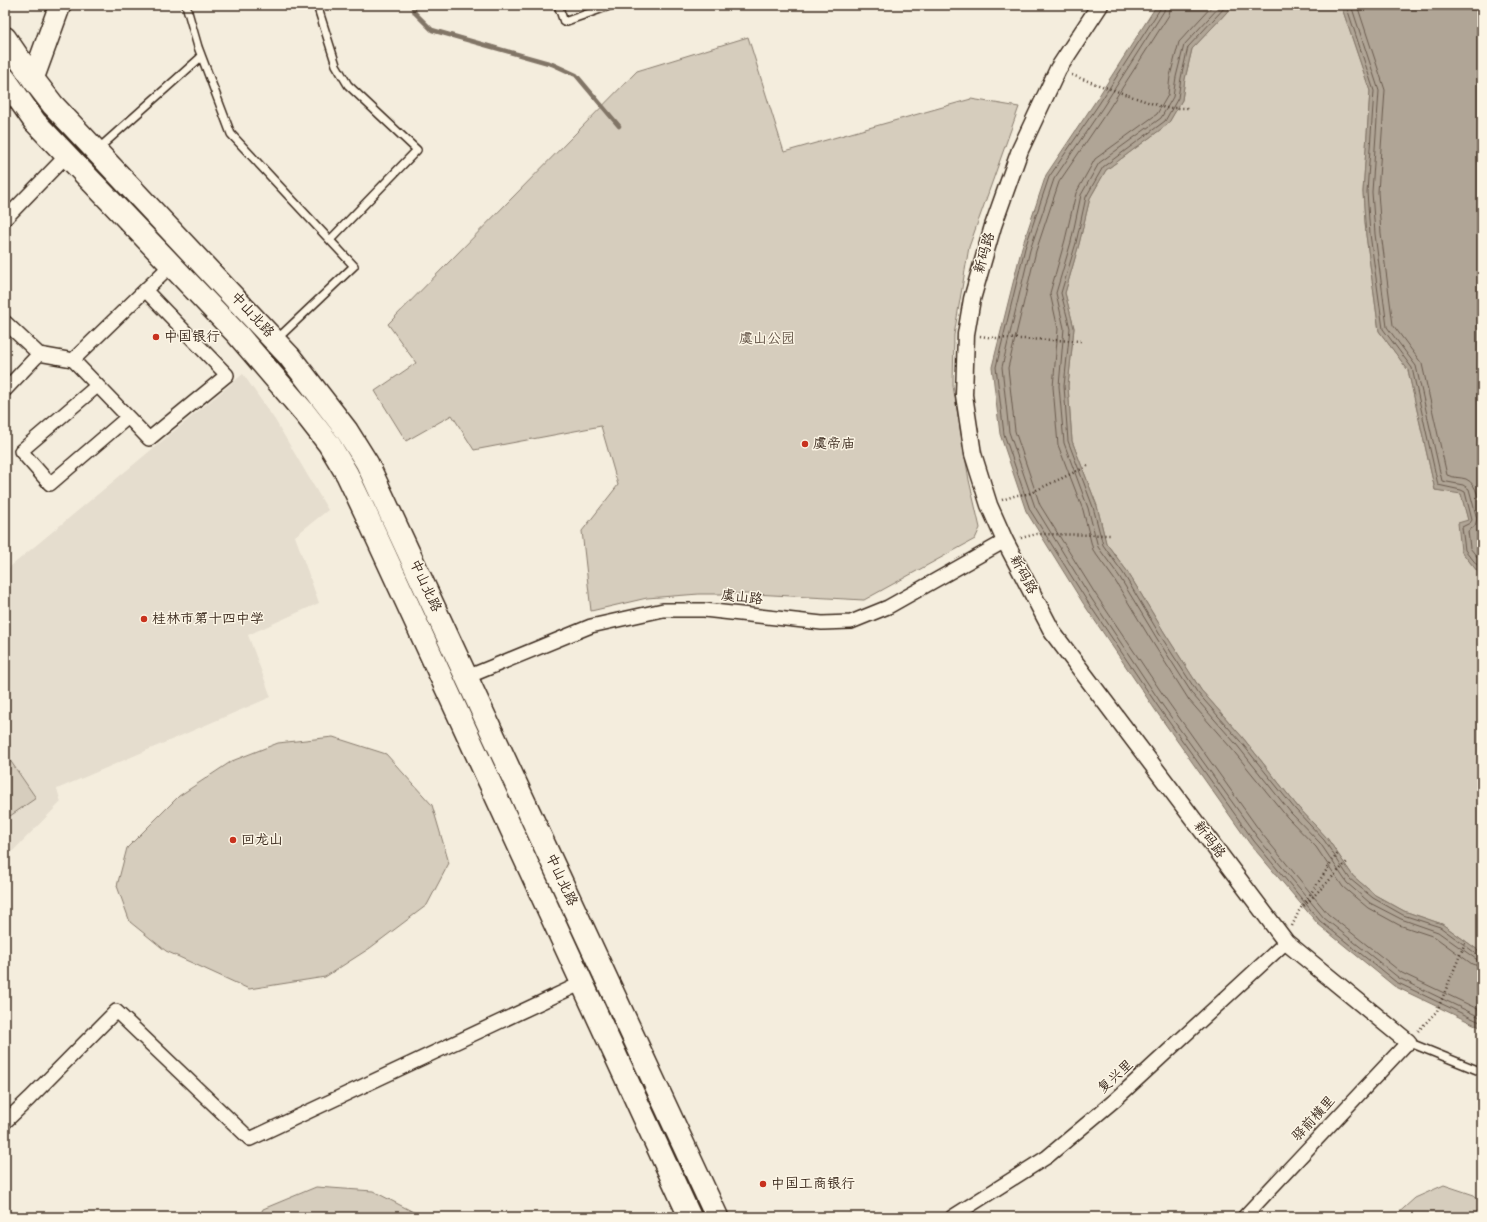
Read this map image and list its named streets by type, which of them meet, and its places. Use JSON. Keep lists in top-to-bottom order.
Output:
{
  "streets": {
    "highway": ["中山北路"],
    "street": [
      "新码路",
      "虞山路",
      "复兴里",
      "驿前横里"
    ]
  },
  "crossings": [
    ["新码路", "虞山路"],
    ["新码路", "复兴里"],
    ["新码路", "驿前横里"],
    ["中山北路", "虞山路"]
  ],
  "parks": ["虞山公园"],
  "places": [
    "中国银行",
    "虞帝庙",
    "桂林市第十四中学",
    "回龙山",
    "中国工商银行"
  ]
}
